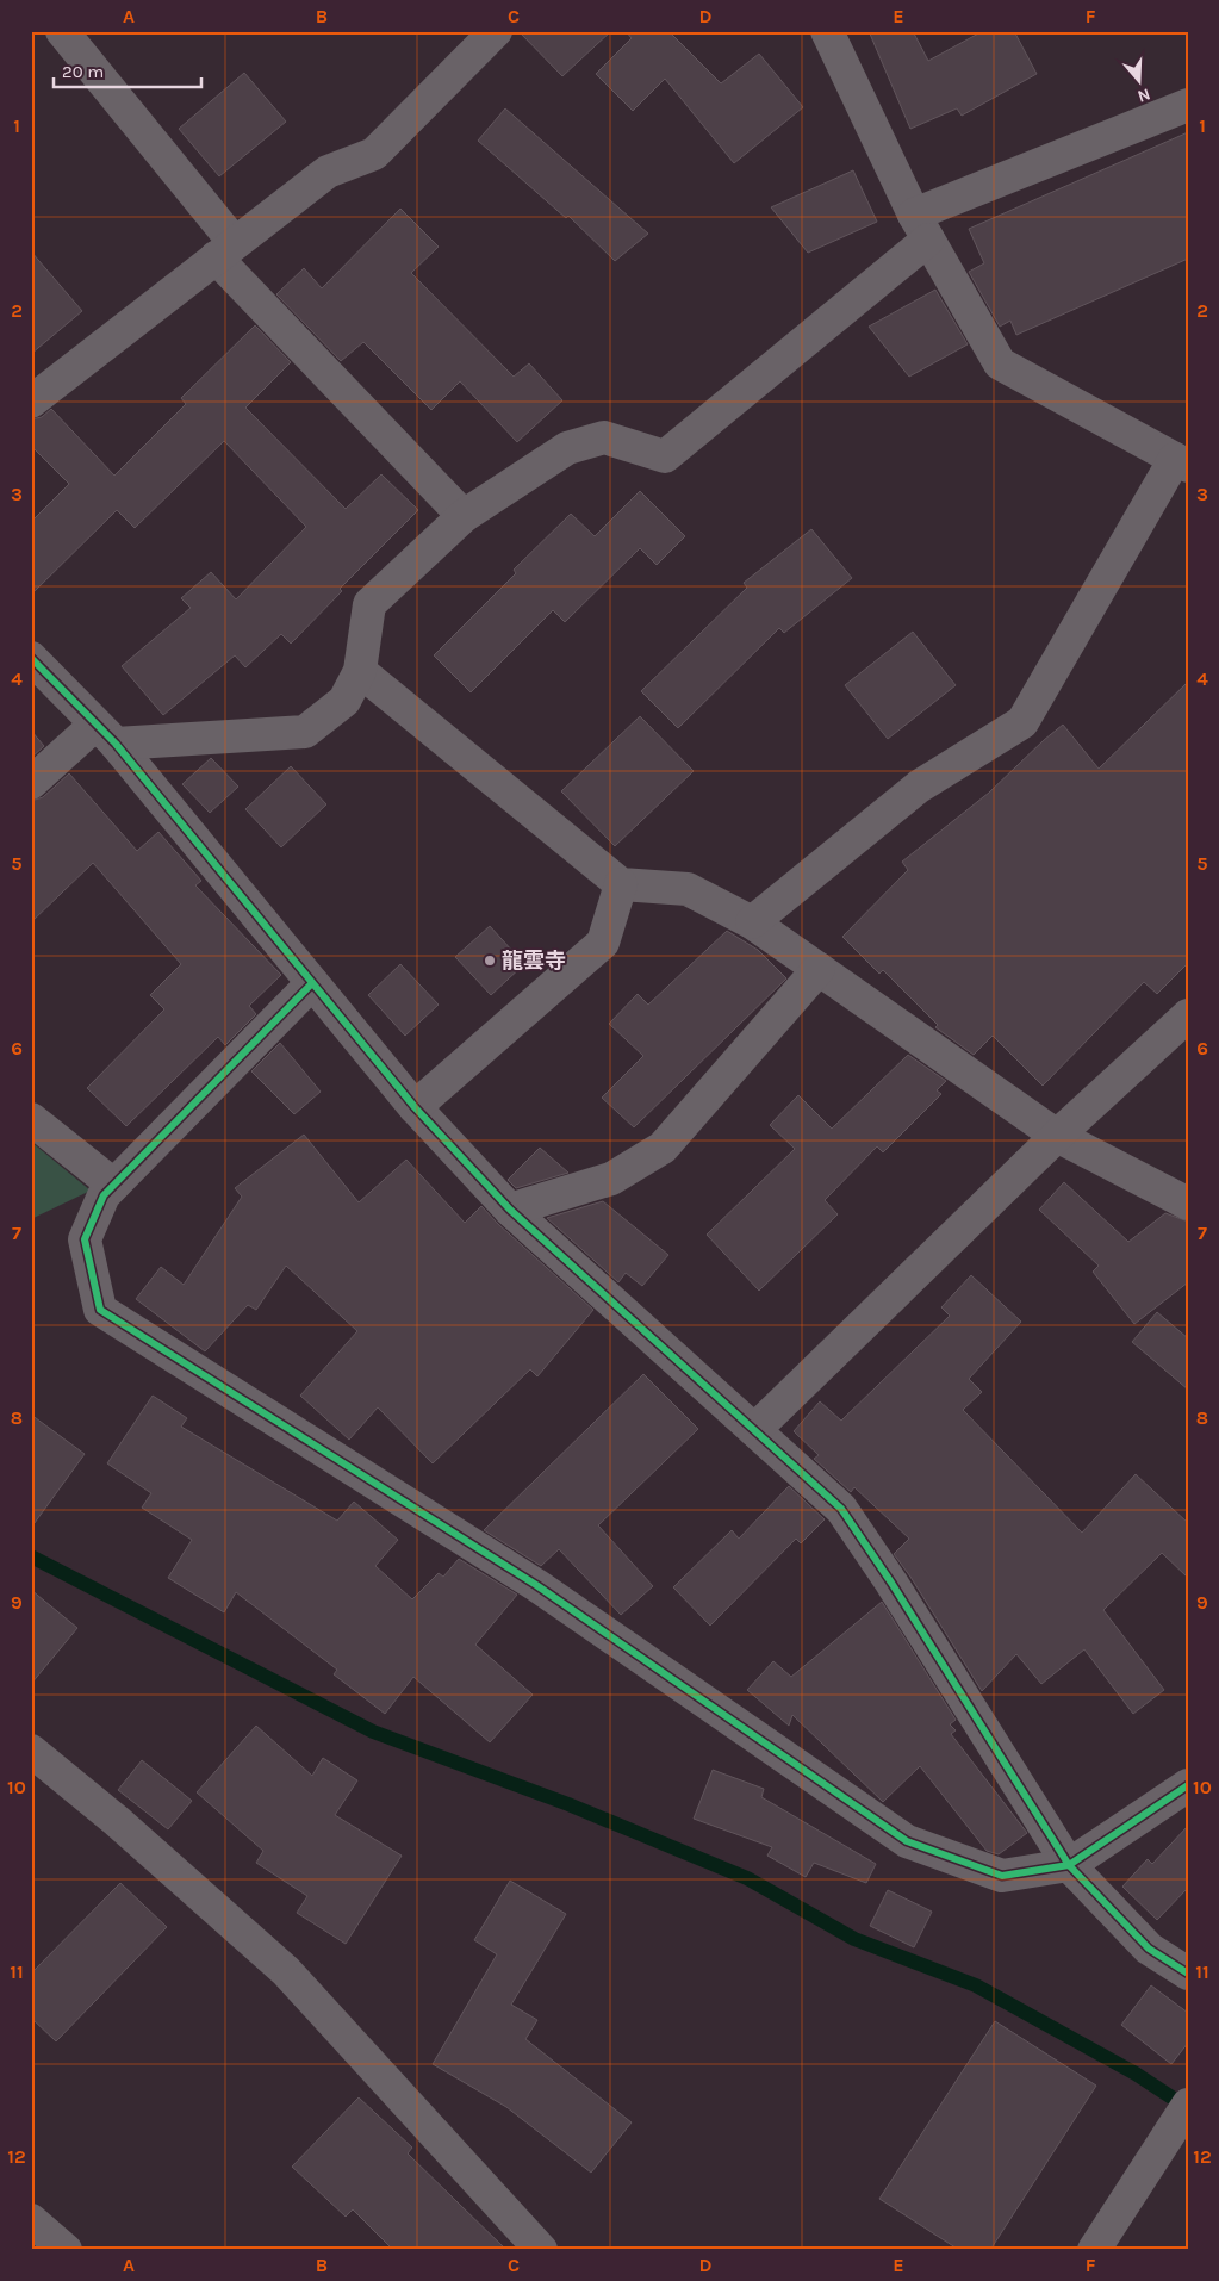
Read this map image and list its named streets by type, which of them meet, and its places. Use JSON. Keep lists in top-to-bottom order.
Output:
{
  "places": ["龍雲寺"],
  "scale_bar": "20 m",
  "north": "bottom",
  "grid": {
    "columns": [
      "A",
      "B",
      "C",
      "D",
      "E",
      "F"
    ],
    "rows": [
      "1",
      "2",
      "3",
      "4",
      "5",
      "6",
      "7",
      "8",
      "9",
      "10",
      "11",
      "12"
    ]
  }
}
